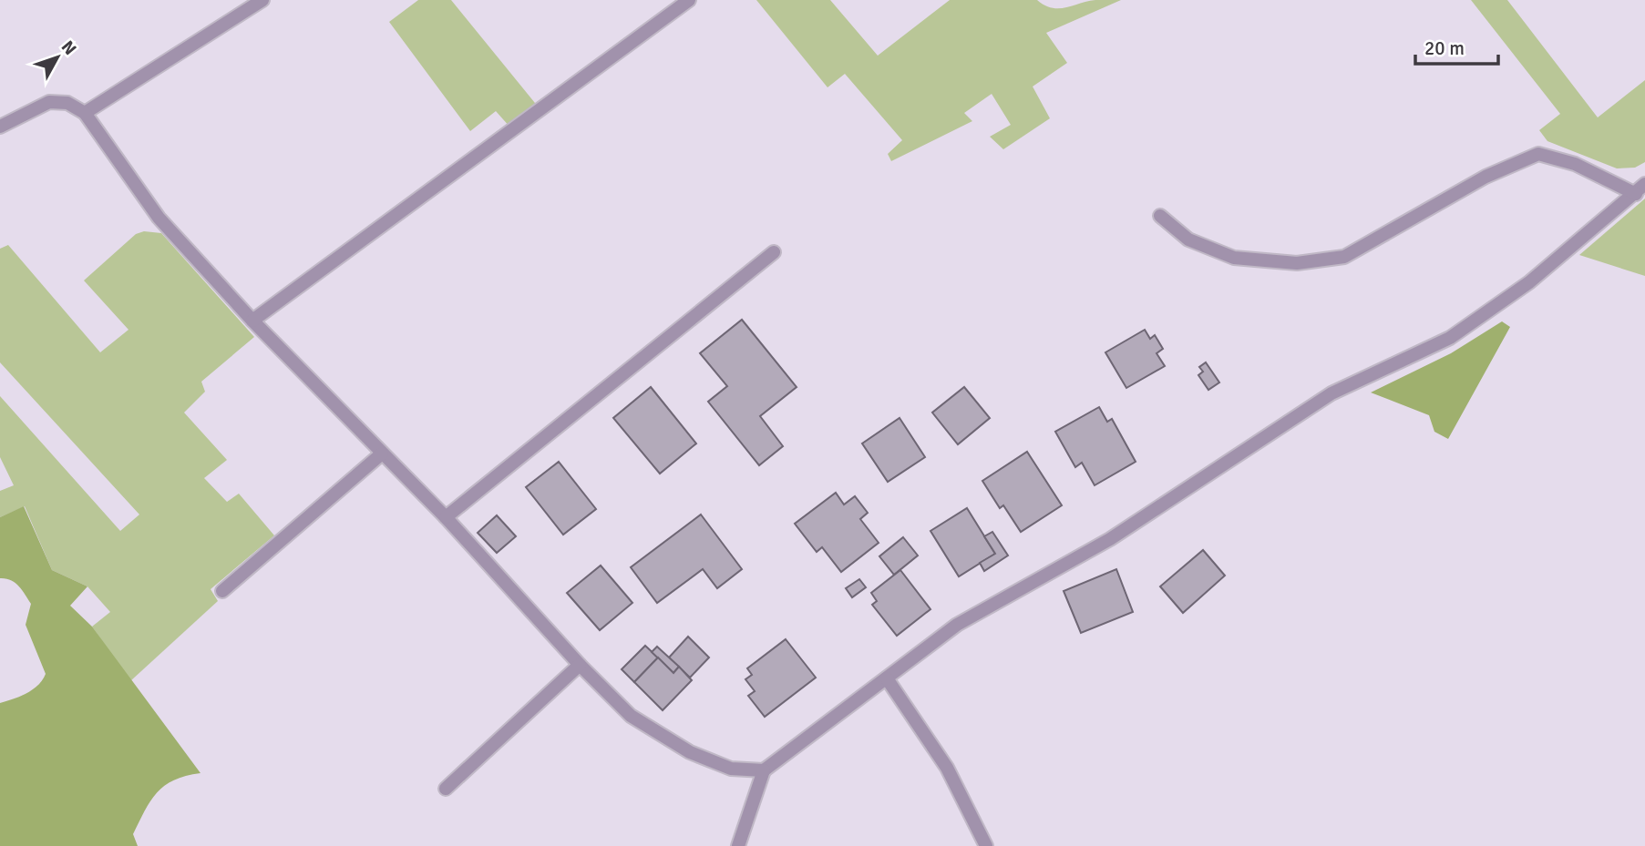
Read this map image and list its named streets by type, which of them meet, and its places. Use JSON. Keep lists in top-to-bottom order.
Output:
{
  "scale_bar": "20 m",
  "north": "top right"
}
